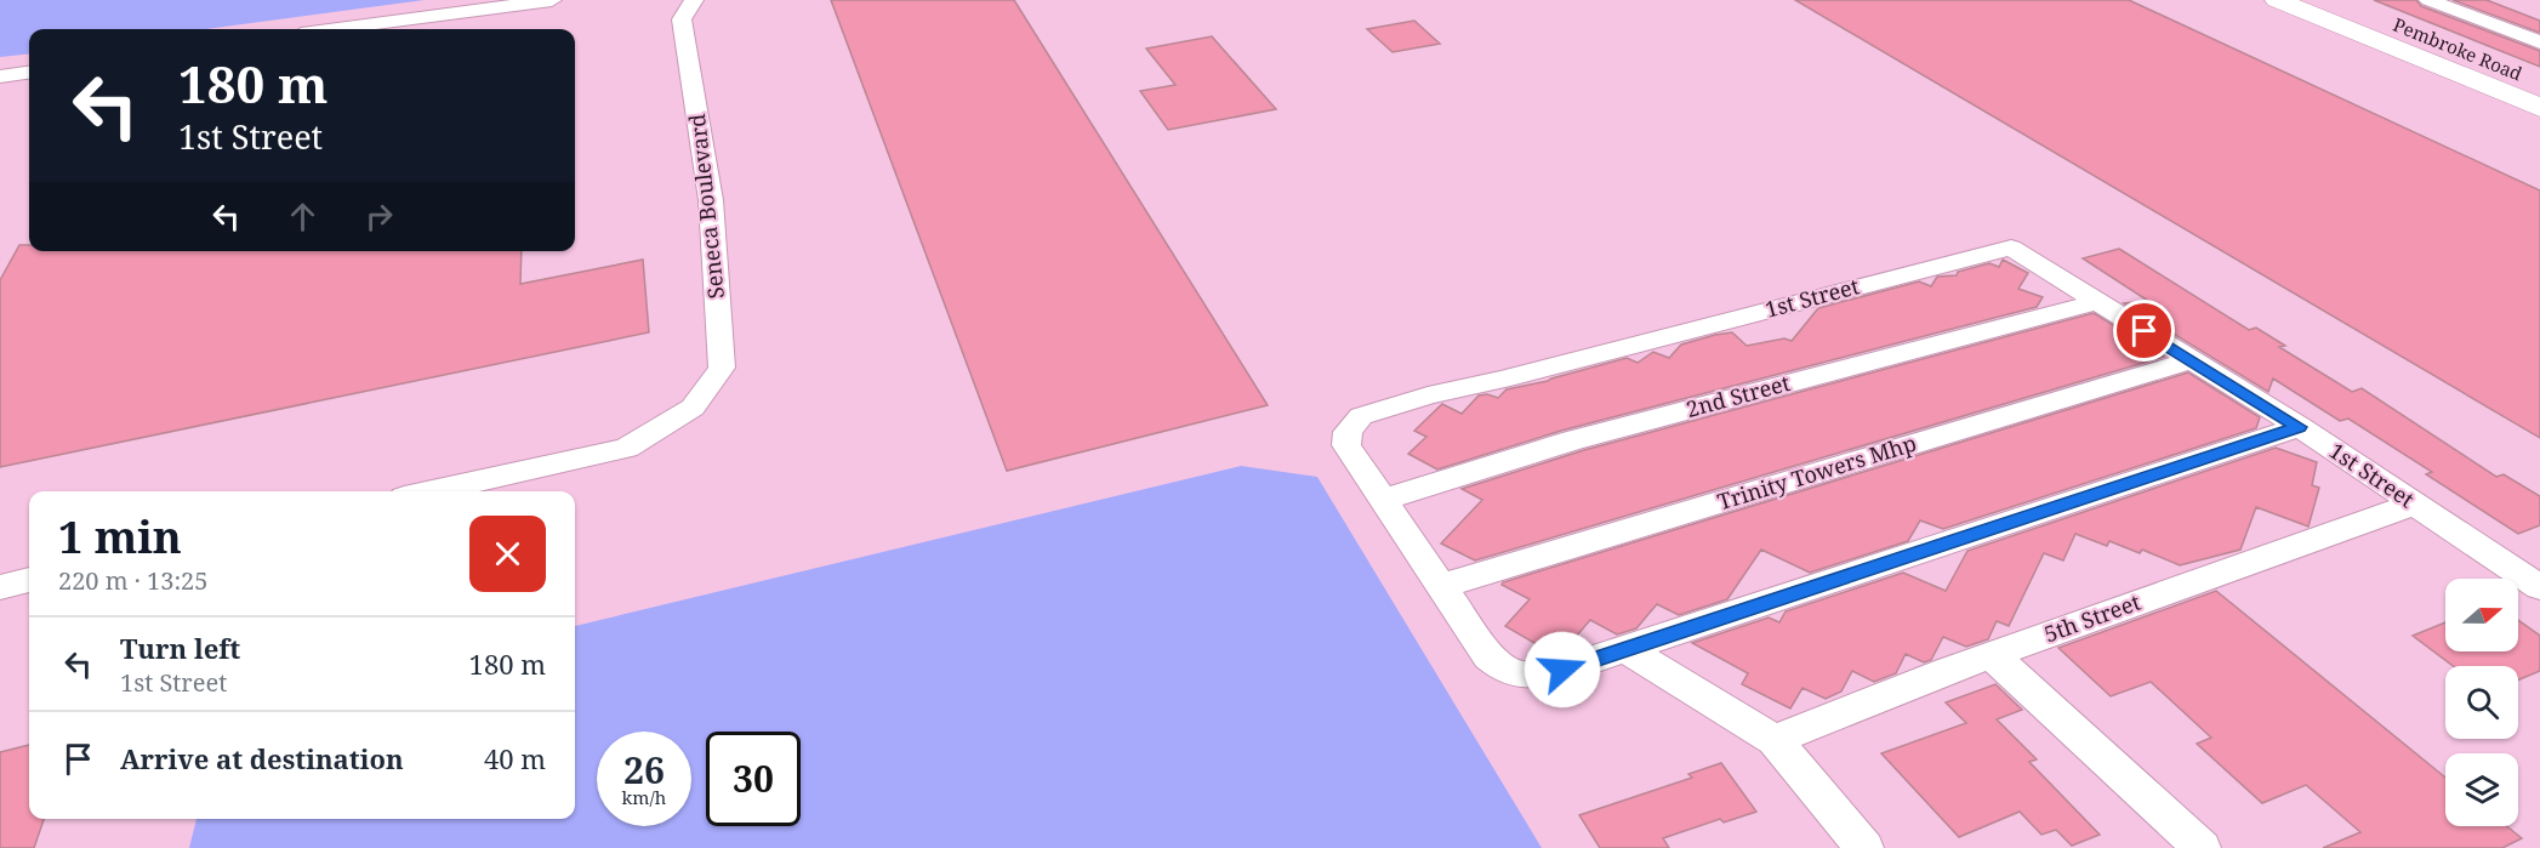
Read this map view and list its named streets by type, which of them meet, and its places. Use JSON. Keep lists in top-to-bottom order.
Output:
{
  "streets": {
    "main road": ["Pembroke Road"],
    "street": [
      "Seneca Boulevard",
      "1st Street",
      "2nd Street",
      "Trinity Towers Mhp",
      "5th Street"
    ]
  },
  "crossings": [
    ["1st Street", "2nd Street"],
    ["1st Street", "Trinity Towers Mhp"],
    ["1st Street", "5th Street"]
  ],
  "north": "right",
  "page": {
    "turn": ["180 m", "1st Street"],
    "heading": ["1 min", "220 m · 13:25"],
    "list": [
      {
        "name": "Turn left",
        "note": "1st Street",
        "value": "180 m"
      },
      {
        "name": "Arrive at destination",
        "value": "40 m"
      }
    ],
    "speed": "26 km/h",
    "limit": "30"
  }
}
